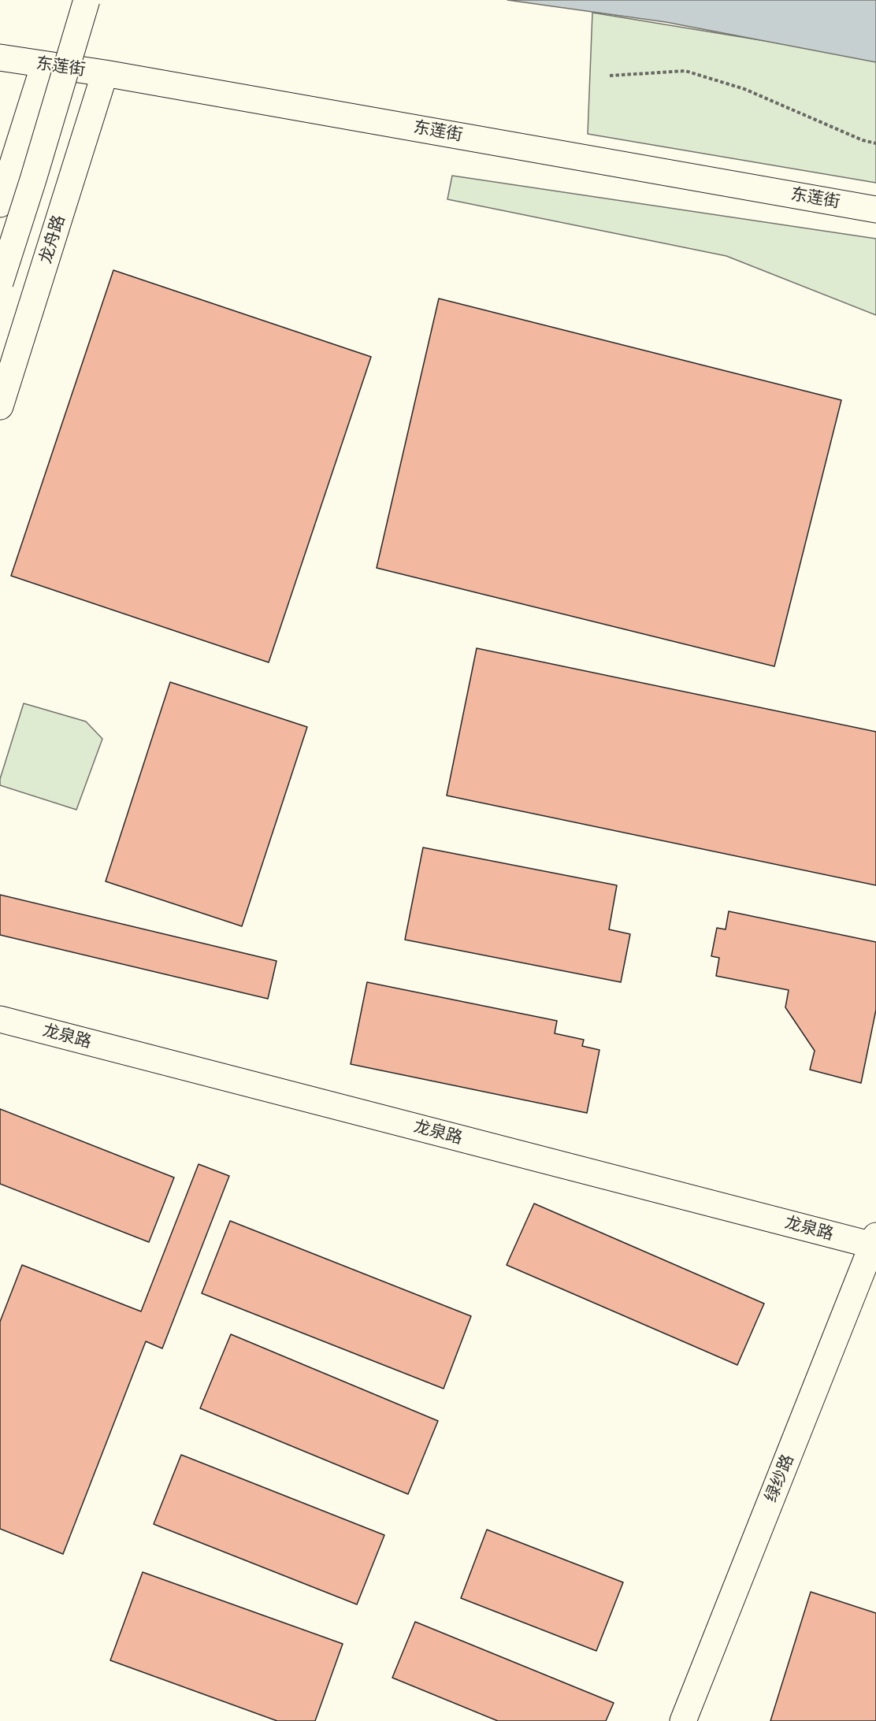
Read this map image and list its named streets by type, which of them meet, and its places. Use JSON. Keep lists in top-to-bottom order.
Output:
{
  "streets": {
    "street": [
      "东莲街",
      "龙舟路",
      "龙泉路",
      "绿纱路"
    ]
  },
  "crossings": [
    ["东莲街", "龙舟路"],
    ["龙泉路", "绿纱路"]
  ]
}
